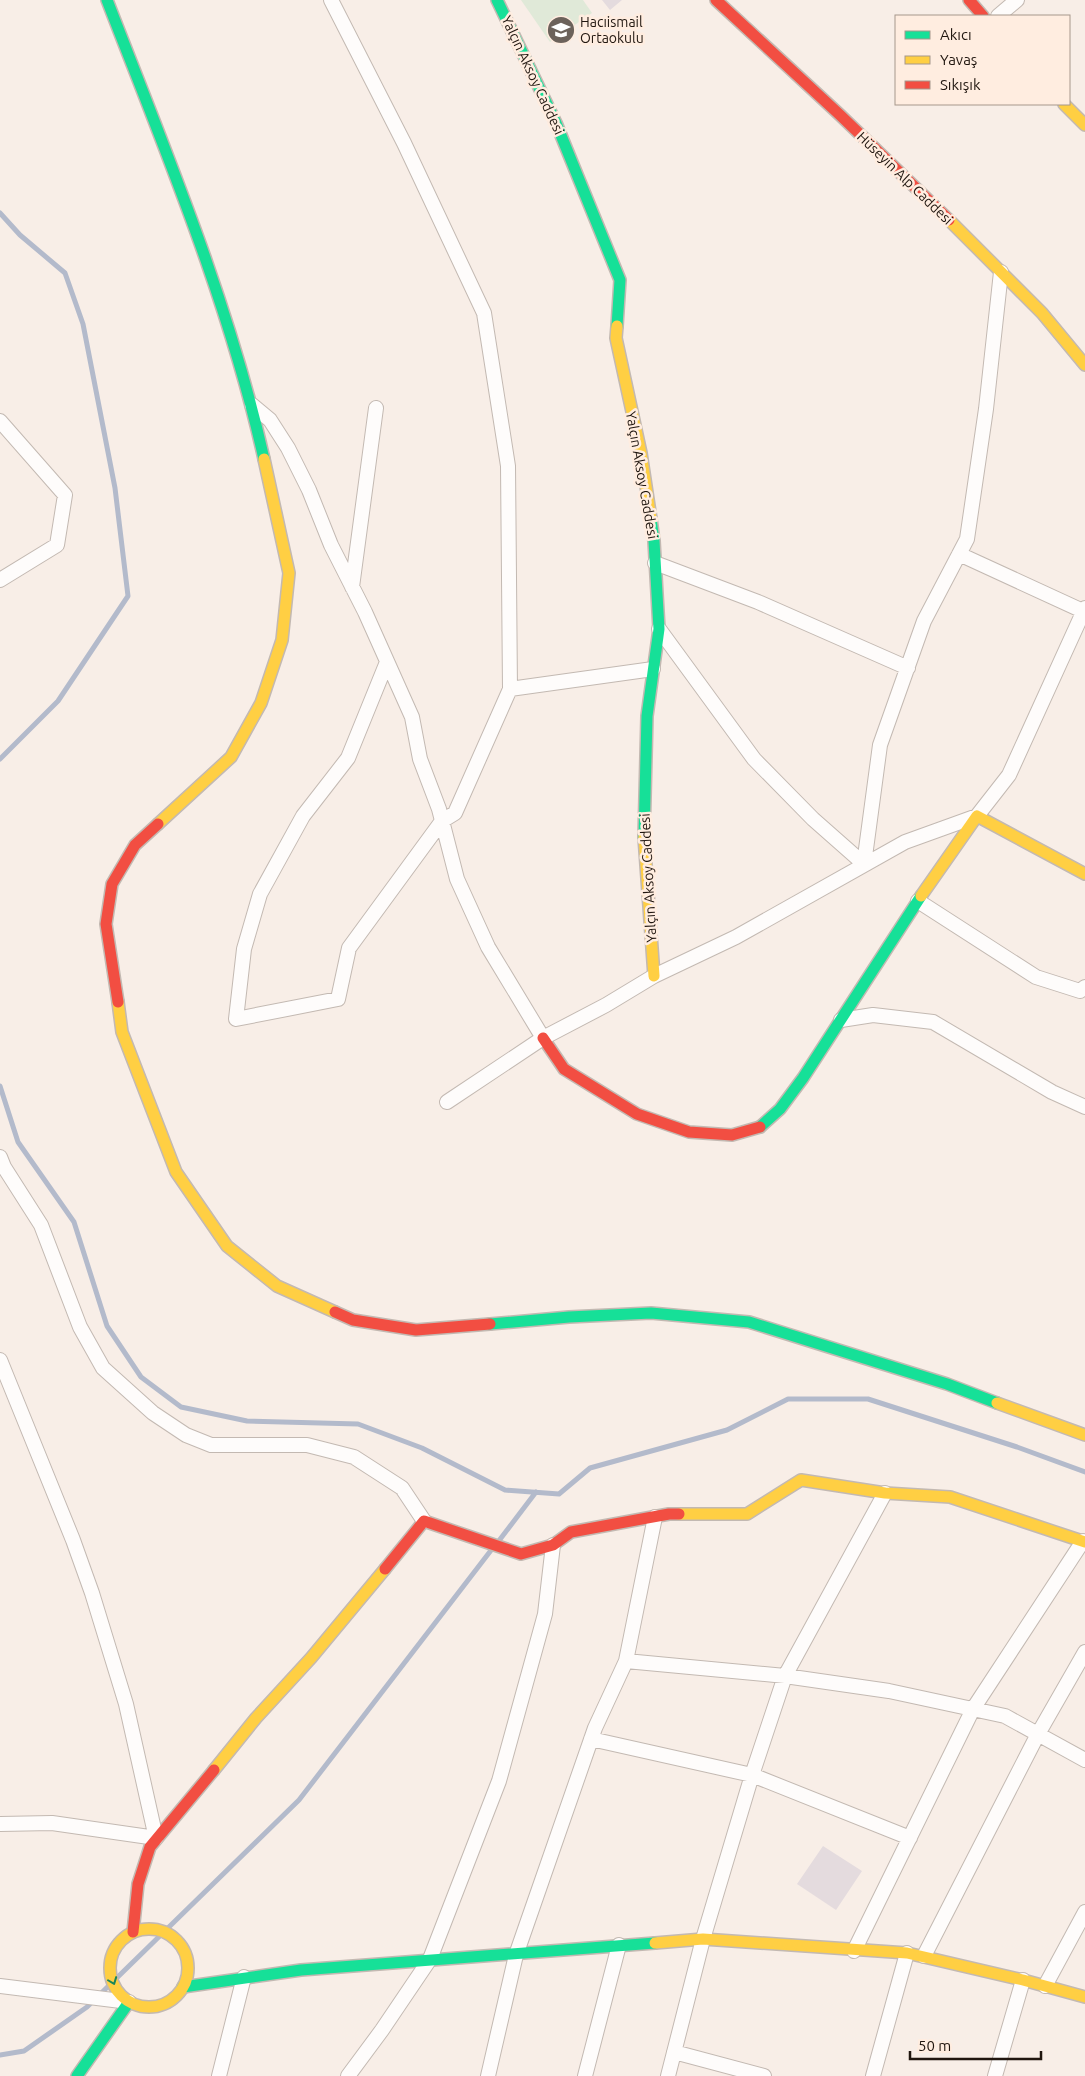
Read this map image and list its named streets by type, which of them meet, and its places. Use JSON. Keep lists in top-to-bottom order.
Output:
{
  "streets": {
    "street": ["Yalçın Aksoy Caddesi", "Hüseyin Alp Caddesi"]
  },
  "places": {
    "school or university": ["Hacıismail Ortaokulu"]
  },
  "legend": ["Akıcı", "Yavaş", "Sıkışık"],
  "scale_bar": "50 m"
}
